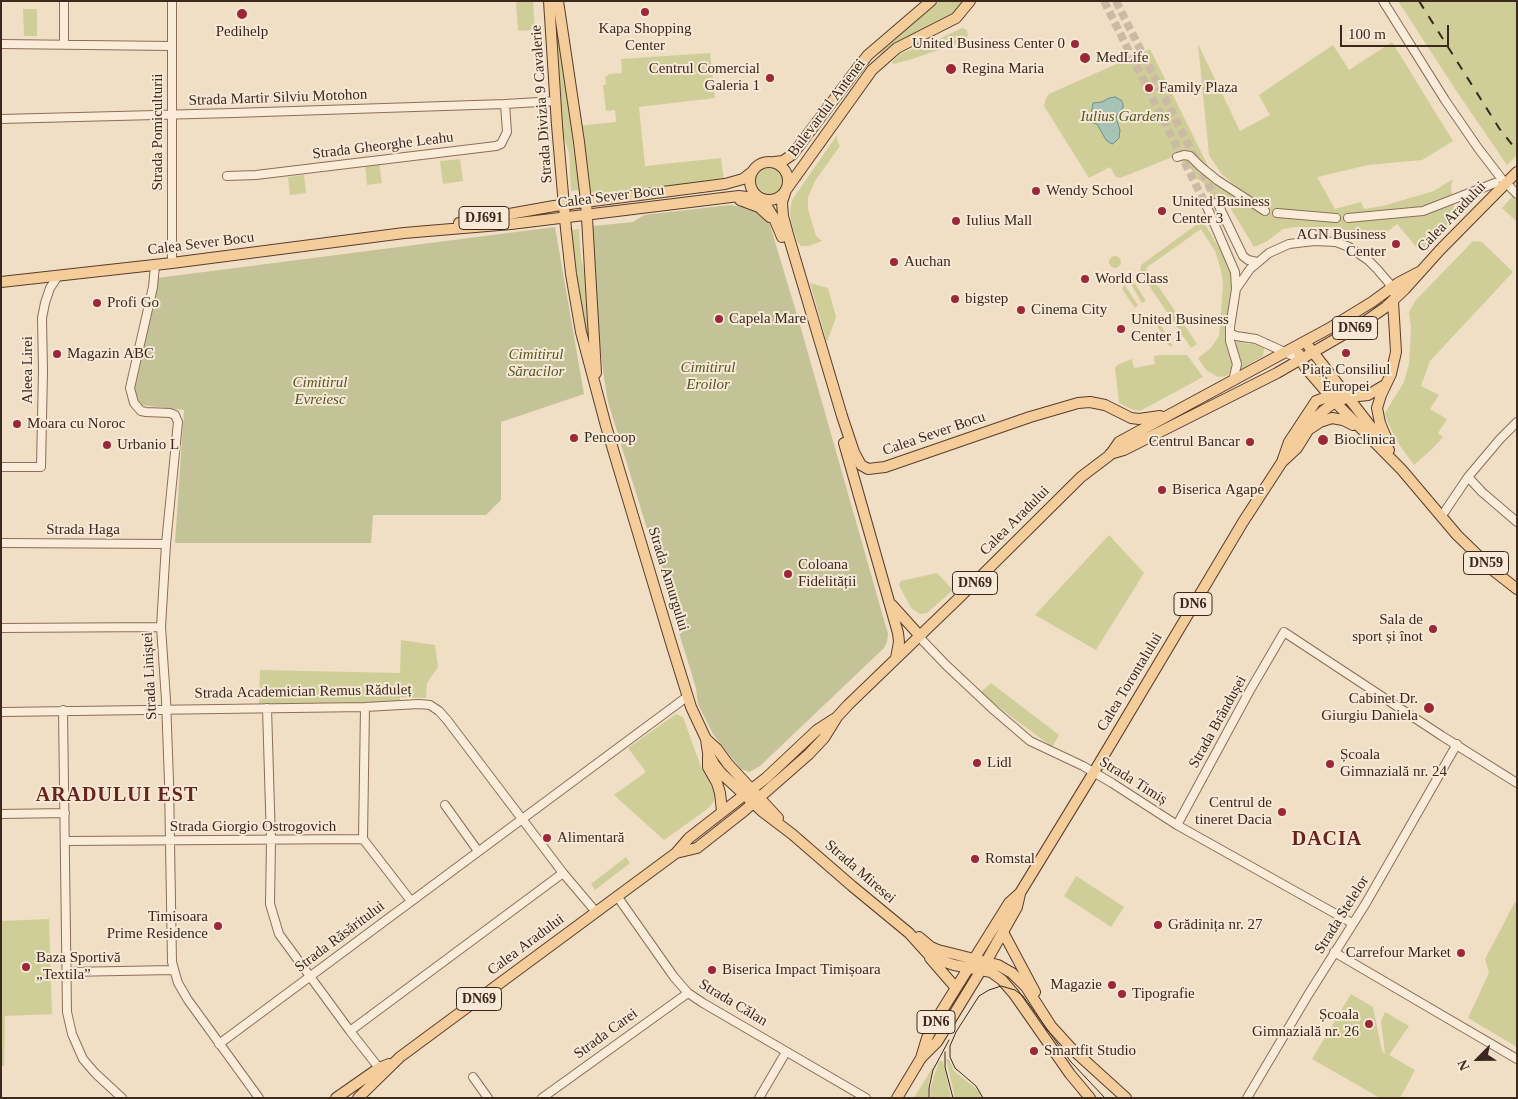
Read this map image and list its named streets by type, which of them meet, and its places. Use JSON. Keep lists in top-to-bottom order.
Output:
{
  "streets": {
    "main road": [
      "Strada Divizia 9 Cavalerie",
      "Bulevardul Antenei",
      "Calea Sever Bocu",
      "Calea Aradului",
      "DJ691",
      "DN69",
      "DN59",
      "Strada Amurgului",
      "DN6",
      "Calea Torontalului",
      "Strada Miresei"
    ],
    "street": [
      "Strada Martir Silviu Motohon",
      "Strada Pomiculturii",
      "Strada Gheorghe Leahu",
      "Aleea Lirei",
      "Strada Haga",
      "Strada Liniștei",
      "Strada Academician Remus Răduleț",
      "Strada Brândușei",
      "Strada Timiș",
      "Strada Giorgio Ostrogovich",
      "Strada Stelelor",
      "Strada Răsăritului",
      "Strada Călan",
      "Strada Carei"
    ]
  },
  "crossings": [
    ["Strada Martir Silviu Motohon", "Strada Divizia 9 Cavalerie"],
    ["Strada Martir Silviu Motohon", "Strada Pomiculturii"],
    ["Strada Martir Silviu Motohon", "Strada Gheorghe Leahu"],
    ["Strada Divizia 9 Cavalerie", "Calea Sever Bocu"],
    ["Strada Divizia 9 Cavalerie", "Strada Amurgului"],
    ["Bulevardul Antenei", "Calea Sever Bocu"],
    ["Bulevardul Antenei", "DJ691"],
    ["Strada Pomiculturii", "Calea Sever Bocu"],
    ["Calea Sever Bocu", "Calea Aradului"],
    ["Calea Sever Bocu", "DJ691"],
    ["Calea Sever Bocu", "Aleea Lirei"],
    ["Calea Sever Bocu", "Strada Amurgului"],
    ["Calea Sever Bocu", "Strada Liniștei"],
    ["Calea Aradului", "Strada Amurgului"],
    ["Calea Aradului", "Strada Academician Remus Răduleț"],
    ["Calea Aradului", "Strada Timiș"],
    ["Calea Aradului", "Strada Miresei"],
    ["Calea Aradului", "Strada Călan"],
    ["Strada Haga", "Strada Liniștei"],
    ["DN59", "DN6"],
    ["DN59", "Calea Torontalului"],
    ["Strada Amurgului", "Strada Miresei"],
    ["Strada Amurgului", "Strada Răsăritului"],
    ["DN6", "Calea Torontalului"],
    ["Strada Liniștei", "Strada Academician Remus Răduleț"],
    ["Strada Liniștei", "Strada Giorgio Ostrogovich"],
    ["Strada Liniștei", "Strada Răsăritului"],
    ["Calea Torontalului", "Strada Timiș"],
    ["Calea Torontalului", "Strada Miresei"],
    ["Strada Academician Remus Răduleț", "Strada Răsăritului"],
    ["Strada Brândușei", "Strada Timiș"],
    ["Strada Brândușei", "Strada Stelelor"],
    ["Strada Timiș", "Strada Stelelor"],
    ["Strada Călan", "Strada Carei"]
  ],
  "districts": ["ARADULUI EST", "DACIA"],
  "parks": [
    "Iulius Gardens",
    "Cimitirul Săracilor",
    "Cimitirul Eroilor",
    "Cimitirul Evreiesc"
  ],
  "places": [
    "Kapa Shopping Center",
    "Pedihelp",
    "United Business Center 0",
    "MedLife",
    "Regina Maria",
    "Centrul Comercial Galeria 1",
    "Family Plaza",
    "Wendy School",
    "United Business Center 3",
    "Iulius Mall",
    "AGN Business Center",
    "Auchan",
    "World Class",
    "bigstep",
    "Profi Go",
    "Cinema City",
    "Capela Mare",
    "United Business Center 1",
    "Piața Consiliul Europei",
    "Magazin ABC",
    "Moara cu Noroc",
    "Pencoop",
    "Bioclinica",
    "Centrul Bancar",
    "Urbanio L",
    "Biserica Agape",
    "Coloana Fidelității",
    "Sala de sport și înot",
    "Cabinet Dr. Giurgiu Daniela",
    "Lidl",
    "Școala Gimnazială nr. 24",
    "Centrul de tineret Dacia",
    "Alimentară",
    "Romstal",
    "Grădinița nr. 27",
    "Timisoara Prime Residence",
    "Carrefour Market",
    "Baza Sportivă „Textila”",
    "Biserica Impact Timișoara",
    "Magazie",
    "Tipografie",
    "Școala Gimnazială nr. 26",
    "Smartfit Studio"
  ],
  "scale_bar": "100 m",
  "north": "bottom left"
}
